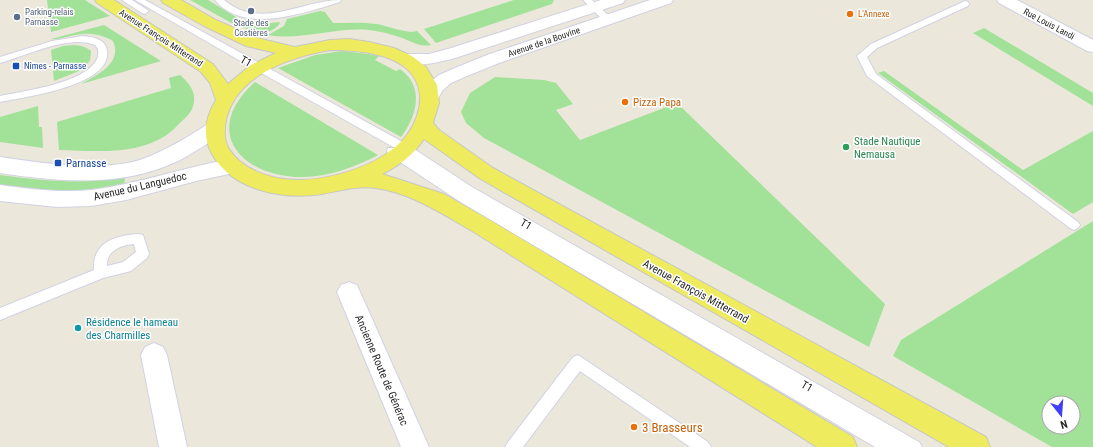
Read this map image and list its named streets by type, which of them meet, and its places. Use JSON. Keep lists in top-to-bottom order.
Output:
{
  "streets": {
    "main road": ["Avenue François Mitterrand"],
    "street": [
      "Rue Louis Landi",
      "Avenue de la Bouvine",
      "Avenue du Languedoc",
      "Ancienne Route de Générac"
    ],
    "lane": ["T1"]
  },
  "places": {
    "other": [
      "Stade des Costières",
      "L'Annexe",
      "Parking-relais Parnasse",
      "Pizza Papa",
      "Stade Nautique Nemausa",
      "Résidence le hameau des Charmilles",
      "3 Brasseurs"
    ],
    "transit": ["Nîmes - Parnasse", "Parnasse"]
  },
  "north": "bottom"
}
